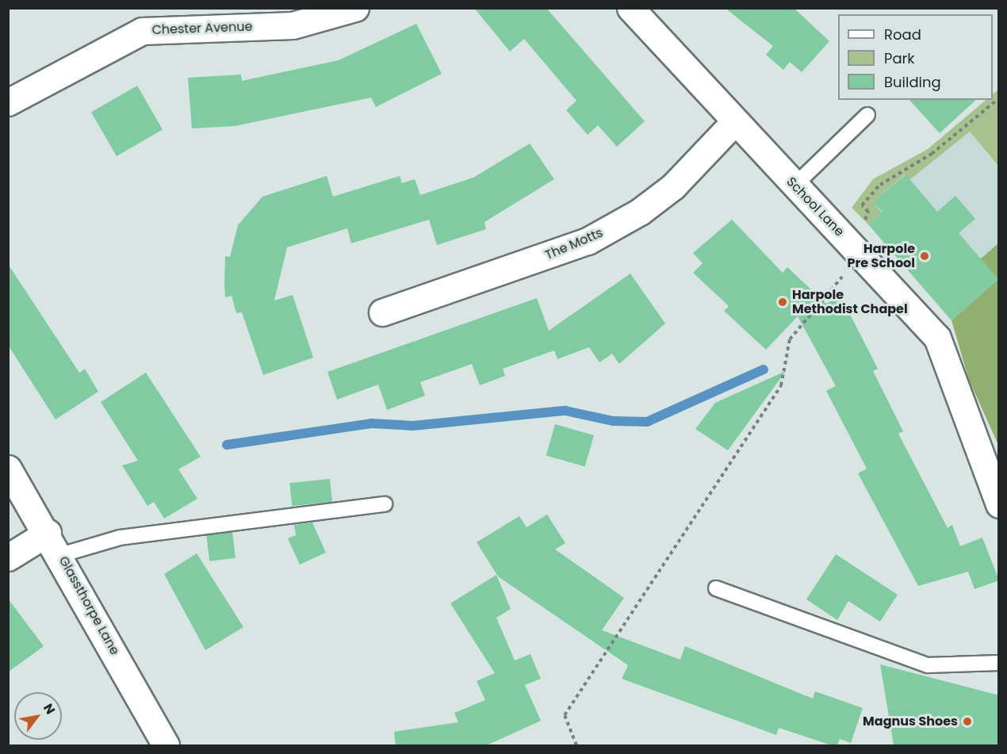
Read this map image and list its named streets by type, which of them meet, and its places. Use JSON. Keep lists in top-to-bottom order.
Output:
{
  "streets": {
    "street": [
      "Chester Avenue",
      "School Lane",
      "The Motts",
      "Glassthorpe Lane"
    ]
  },
  "crossings": [
    ["School Lane", "The Motts"]
  ],
  "places": ["Harpole Pre School", "Harpole Methodist Chapel", "Magnus Shoes"],
  "legend": ["Road", "Park", "Building"],
  "north": "top right"
}
